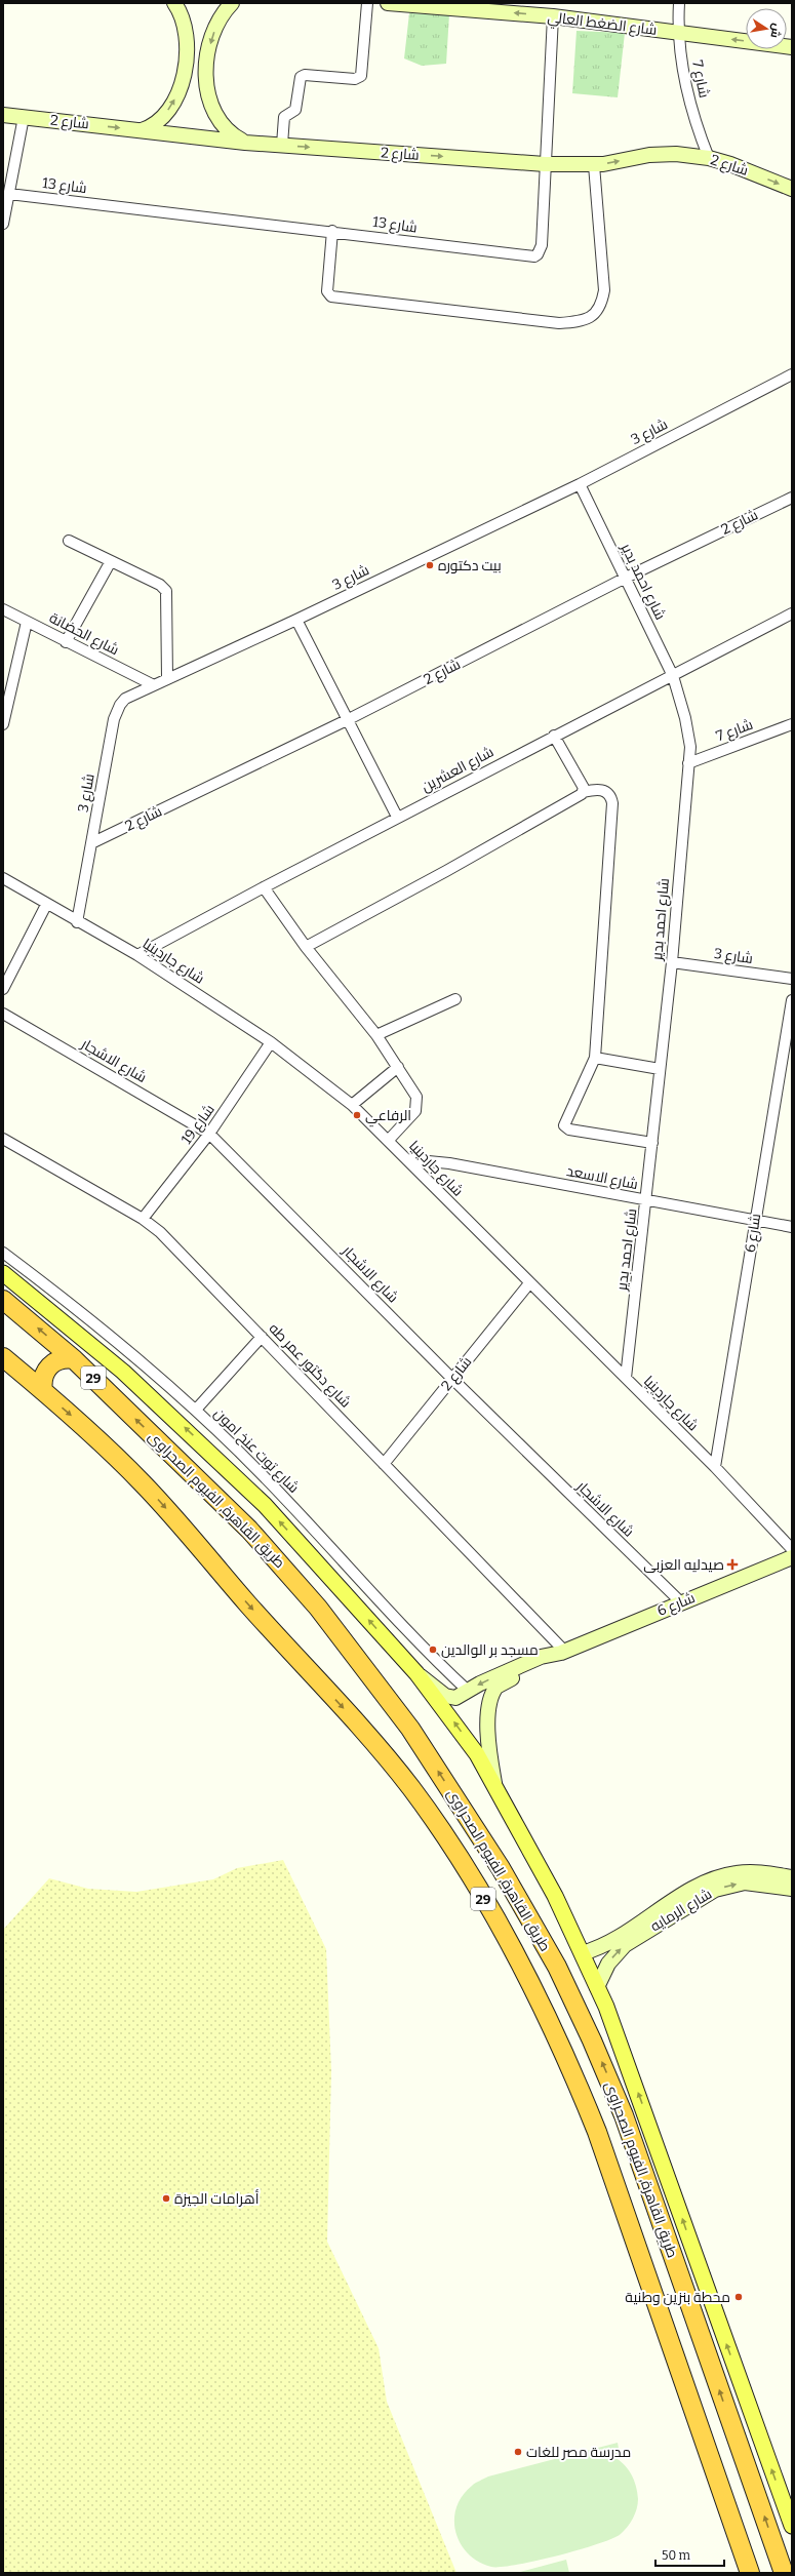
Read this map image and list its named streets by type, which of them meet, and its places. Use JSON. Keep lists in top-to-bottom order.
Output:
{
  "streets": {
    "highway": ["29", "طريق القاهرة, الفيوم الصحراوى"],
    "street": [
      "شارع الضغط العالي",
      "شارع 7",
      "شارع 2",
      "شارع 13",
      "شارع 3",
      "شارع احمد بدير",
      "شارع الحضانة",
      "شارع العشرين",
      "شارع جاردينيا",
      "شارع الاشجار",
      "شارع 19",
      "شارع الاسعد",
      "شارع 6",
      "شارع دكتور عمر طه",
      "شارع توت عنخ امون",
      "شارع الرمايه"
    ]
  },
  "crossings": [
    ["شارع الضغط العالي", "شارع 7"],
    ["شارع الضغط العالي", "شارع 13"],
    ["شارع 7", "شارع 2"],
    ["شارع 7", "شارع احمد بدير"],
    ["شارع 2", "شارع 13"],
    ["شارع 2", "شارع 3"],
    ["شارع 2", "شارع احمد بدير"],
    ["شارع 2", "شارع جاردينيا"],
    ["شارع 2", "شارع الاشجار"],
    ["شارع 2", "شارع دكتور عمر طه"],
    ["شارع 3", "شارع احمد بدير"],
    ["شارع 3", "شارع الحضانة"],
    ["شارع 3", "شارع جاردينيا"],
    ["شارع احمد بدير", "شارع العشرين"],
    ["شارع احمد بدير", "شارع جاردينيا"],
    ["شارع احمد بدير", "شارع الاسعد"],
    ["شارع العشرين", "شارع جاردينيا"],
    ["شارع جاردينيا", "شارع 19"],
    ["شارع جاردينيا", "شارع الاسعد"],
    ["شارع جاردينيا", "شارع 6"],
    ["شارع الاشجار", "شارع 19"],
    ["شارع الاشجار", "شارع 6"],
    ["شارع 19", "شارع دكتور عمر طه"],
    ["شارع الاسعد", "شارع 6"],
    ["شارع 6", "شارع دكتور عمر طه"],
    ["شارع 6", "شارع توت عنخ امون"]
  ],
  "one_way": ["شارع الضغط العالي"],
  "places": {
    "other": [
      "بيت دكتوره",
      "الرفاعي",
      "مسجد بر الوالدين",
      "أهرامات الجيزة",
      "محطة بنزين وطنية",
      "مدرسة مصر للغات"
    ],
    "health": ["صيدليه العزبى"]
  },
  "scale_bar": "50 m",
  "north": "right"
}
